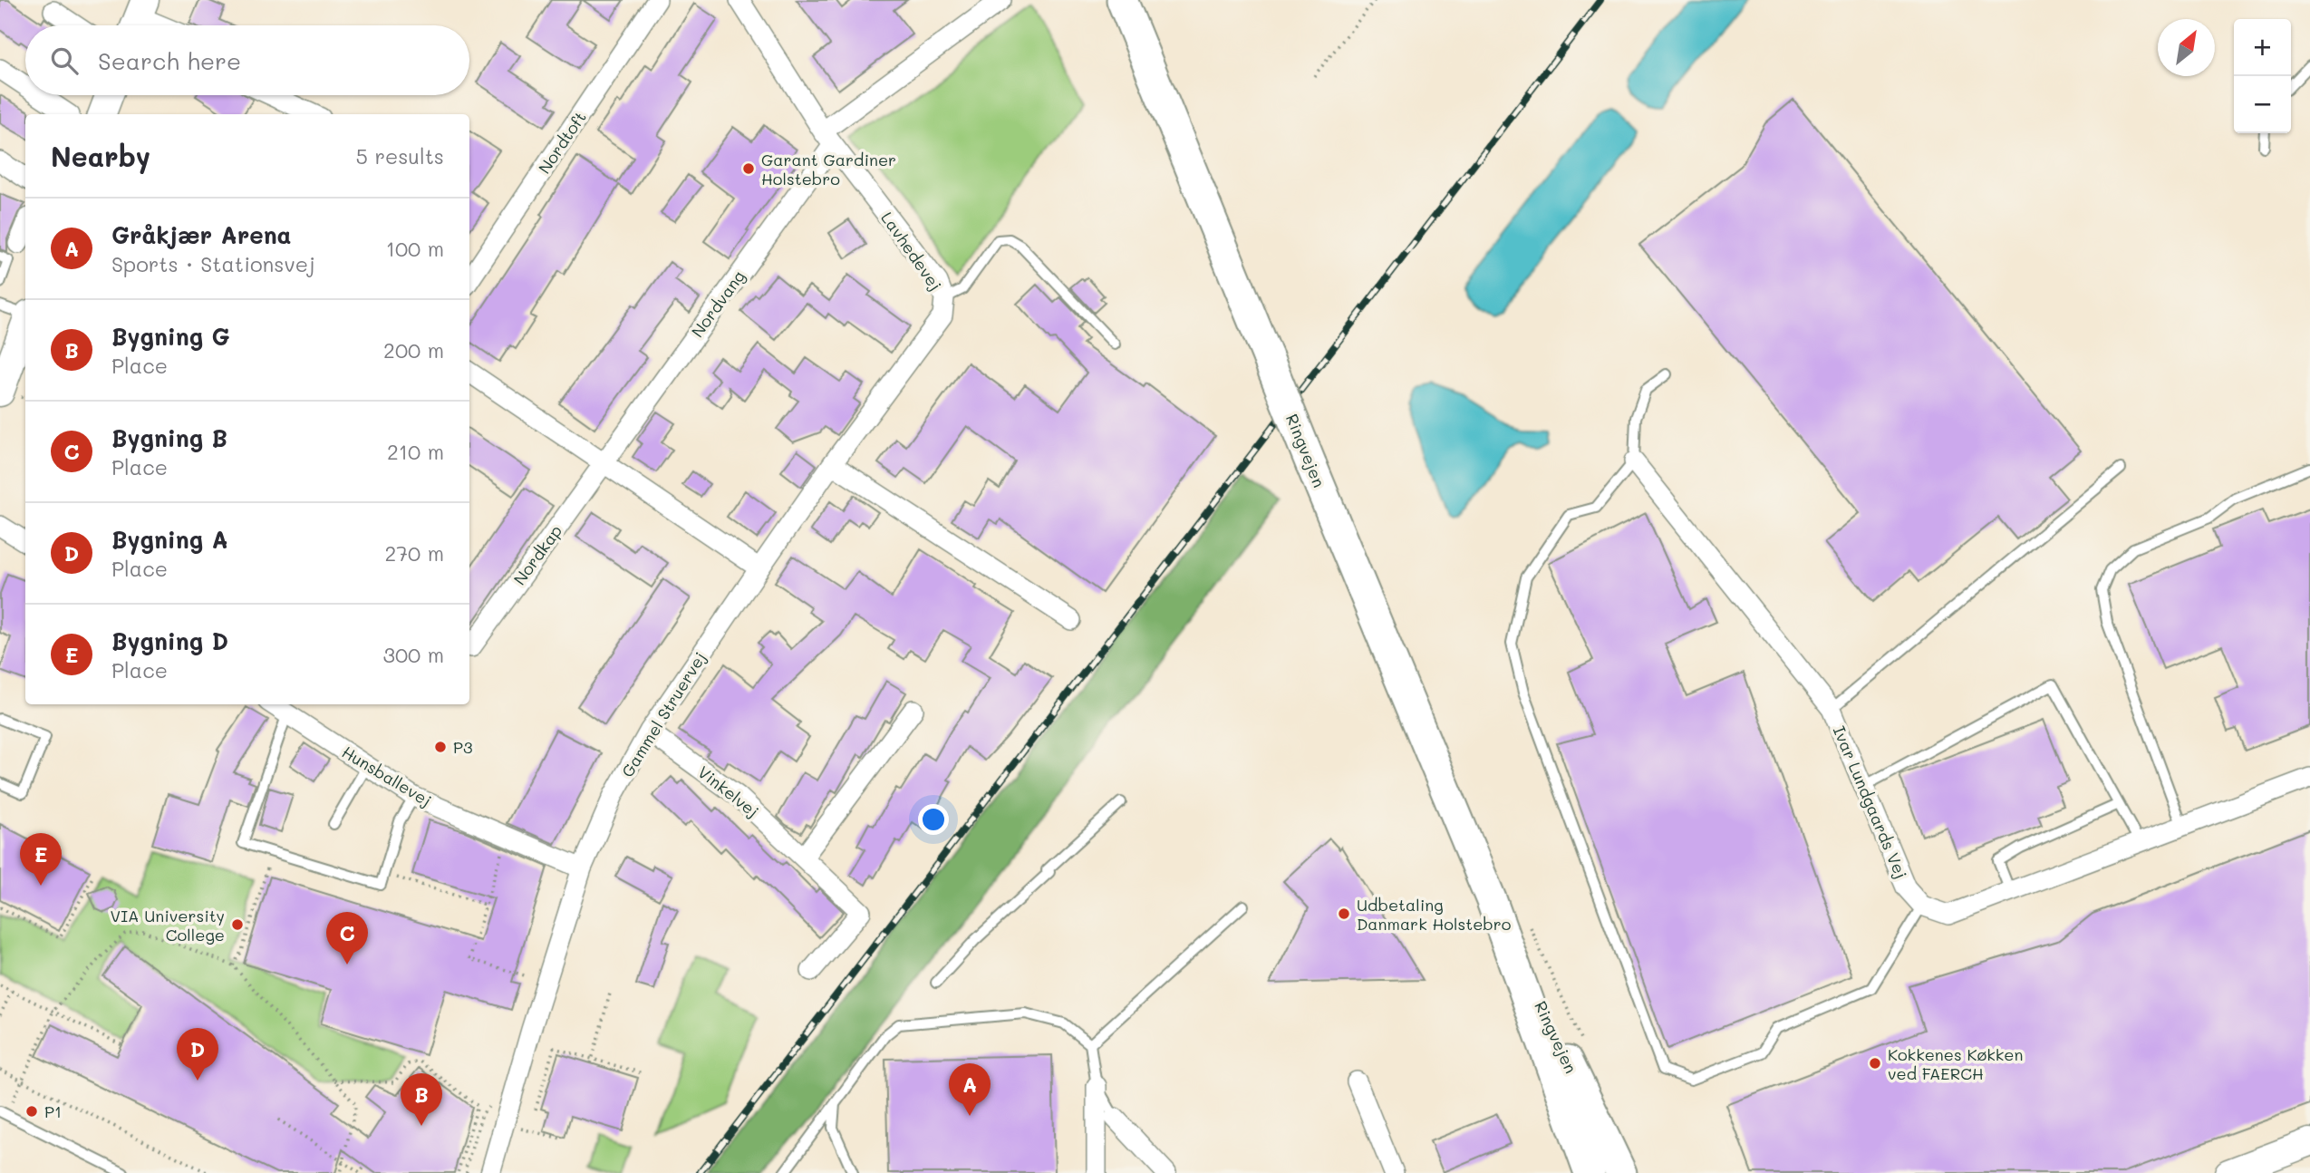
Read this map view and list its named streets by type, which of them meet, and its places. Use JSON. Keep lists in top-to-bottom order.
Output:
{
  "streets": {
    "main road": ["Ringvejen"],
    "street": [
      "Nordtoft",
      "Lavhedevej",
      "Nordvang",
      "Nordkap",
      "Gammel Struervej",
      "Hunsballevej",
      "Vinkelvej",
      "Ivar Lundgaards Vej"
    ]
  },
  "crossings": [
    ["Lavhedevej", "Nordvang"],
    ["Lavhedevej", "Gammel Struervej"],
    ["Nordvang", "Nordkap"],
    ["Gammel Struervej", "Hunsballevej"],
    ["Gammel Struervej", "Vinkelvej"]
  ],
  "places": [
    "Garant Gardiner Holstebro",
    "P3",
    "Udbetaling Danmark Holstebro",
    "VIA University College",
    "Kokkenes Køkken ved FAERCH",
    "P1"
  ],
  "north": "top right",
  "page": {
    "map_buttons": ["+", "−"],
    "search": "Search here",
    "heading": ["Nearby", "5 results"],
    "list": [
      {
        "mark": "A",
        "name": "Gråkjær Arena",
        "note": "Sports · Stationsvej",
        "value": "100 m"
      },
      {
        "mark": "B",
        "name": "Bygning G",
        "note": "Place",
        "value": "200 m"
      },
      {
        "mark": "C",
        "name": "Bygning B",
        "note": "Place",
        "value": "210 m"
      },
      {
        "mark": "D",
        "name": "Bygning A",
        "note": "Place",
        "value": "270 m"
      },
      {
        "mark": "E",
        "name": "Bygning D",
        "note": "Place",
        "value": "300 m"
      }
    ],
    "pins": [
      "E",
      "C",
      "D",
      "A",
      "B"
    ]
  }
}
